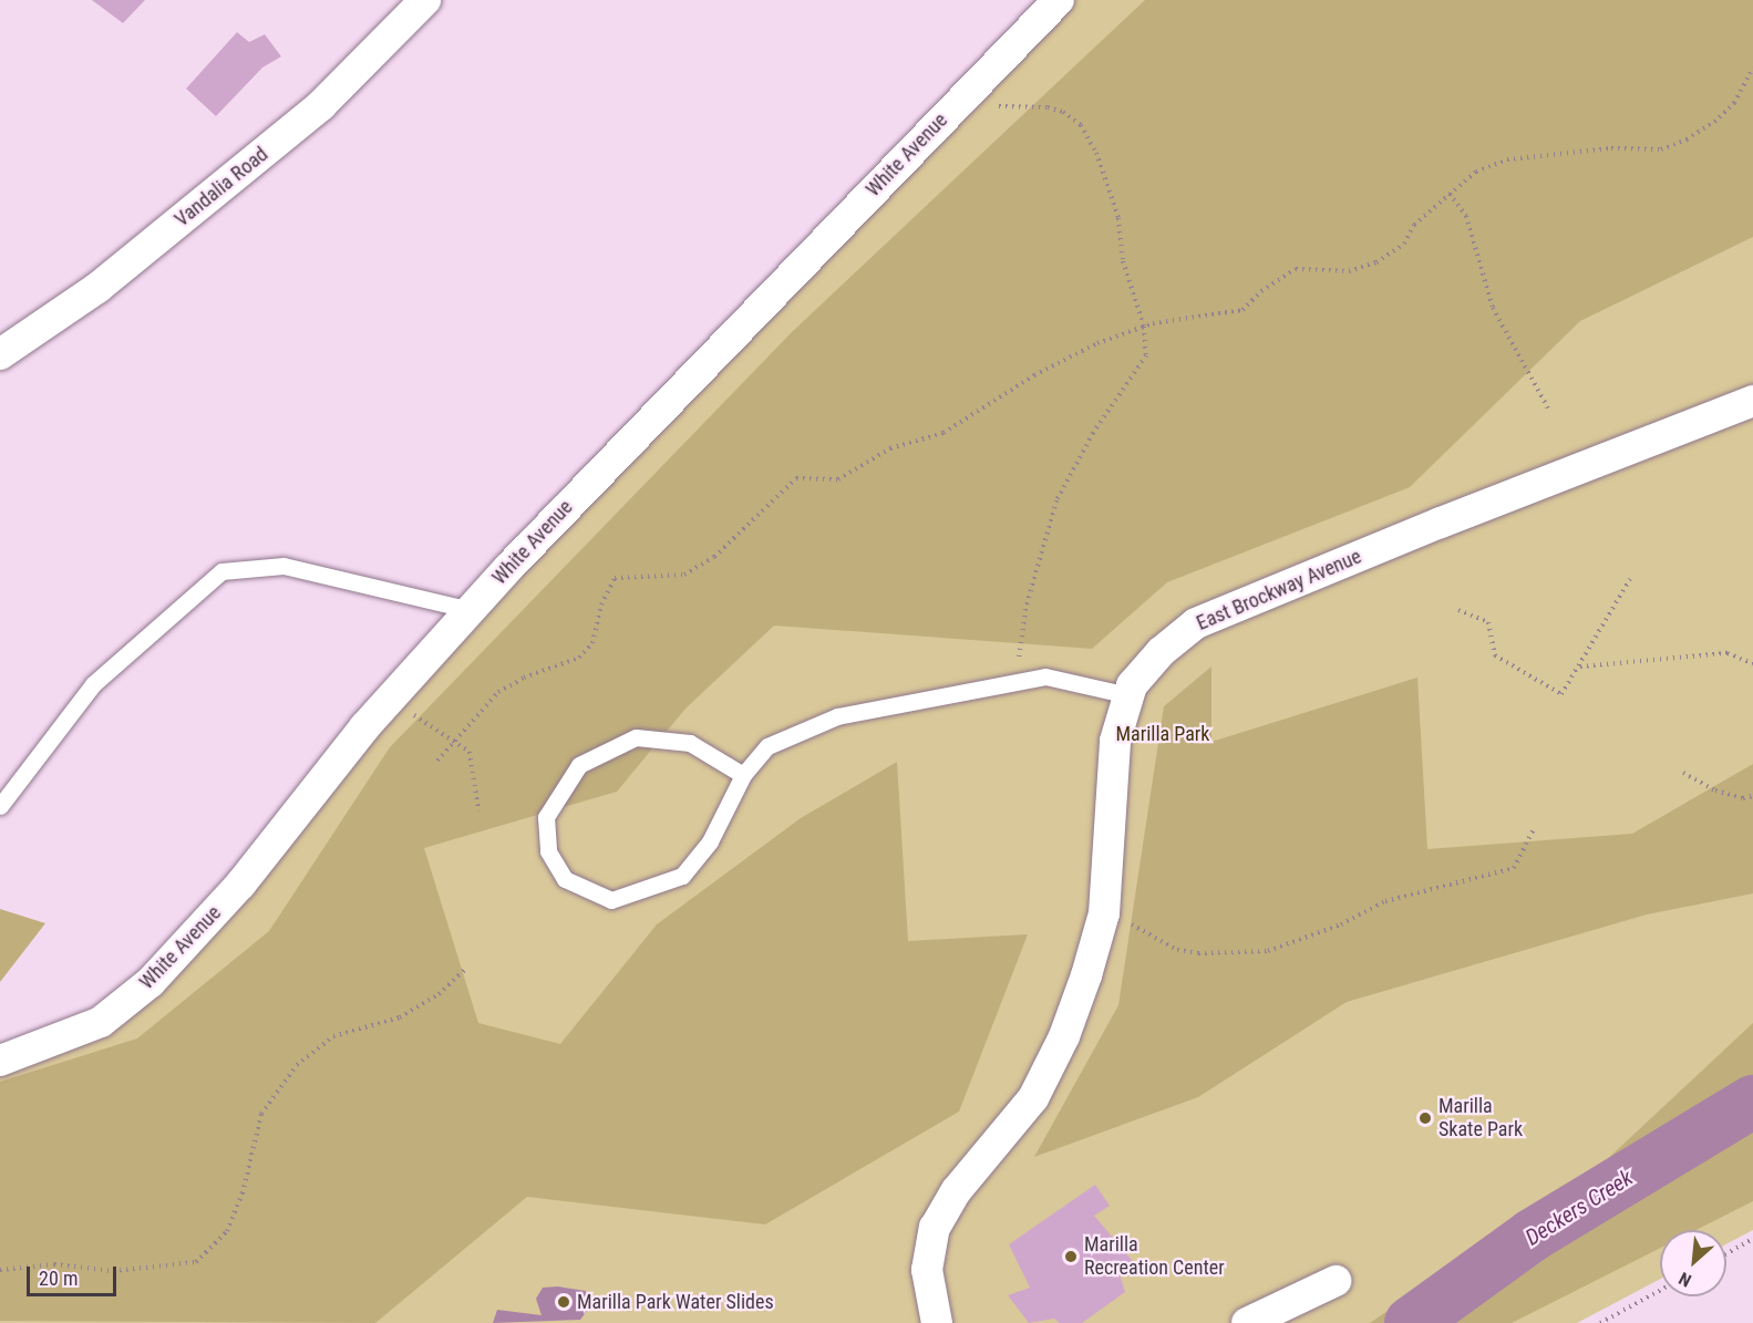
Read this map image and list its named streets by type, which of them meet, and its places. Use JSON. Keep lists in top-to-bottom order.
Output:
{
  "streets": {
    "street": ["White Avenue", "Vandalia Road", "East Brockway Avenue"]
  },
  "water": ["Deckers Creek"],
  "parks": ["Marilla Park"],
  "places": ["Marilla Skate Park", "Marilla Recreation Center", "Marilla Park Water Slides"],
  "scale_bar": "20 m",
  "north": "bottom left"
}
